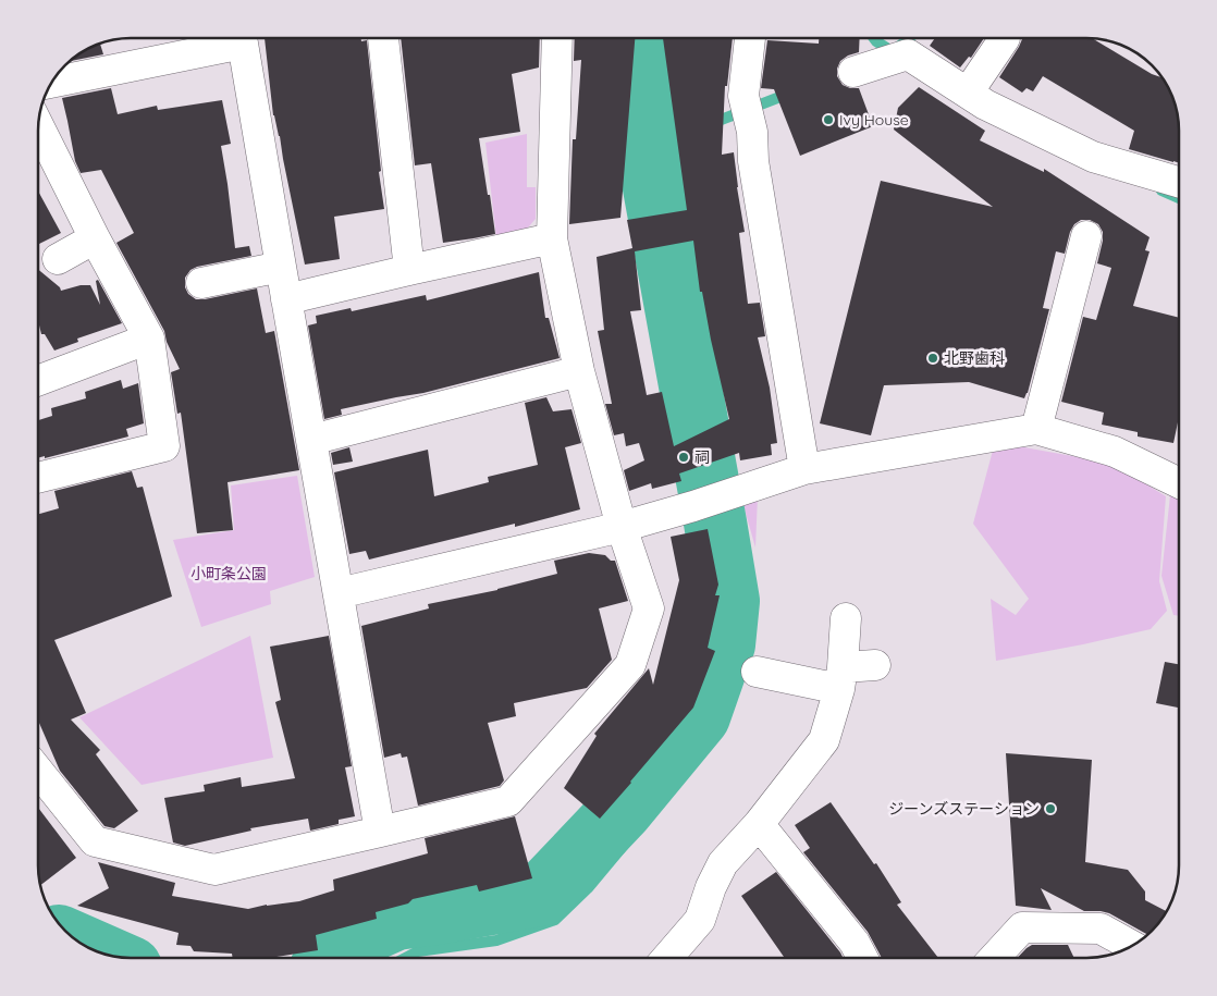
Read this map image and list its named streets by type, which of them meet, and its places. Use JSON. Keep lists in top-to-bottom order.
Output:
{
  "parks": ["小町条公園"],
  "places": [
    "Ivy House",
    "北野歯科",
    "祠",
    "ジーンズステーション"
  ]
}
